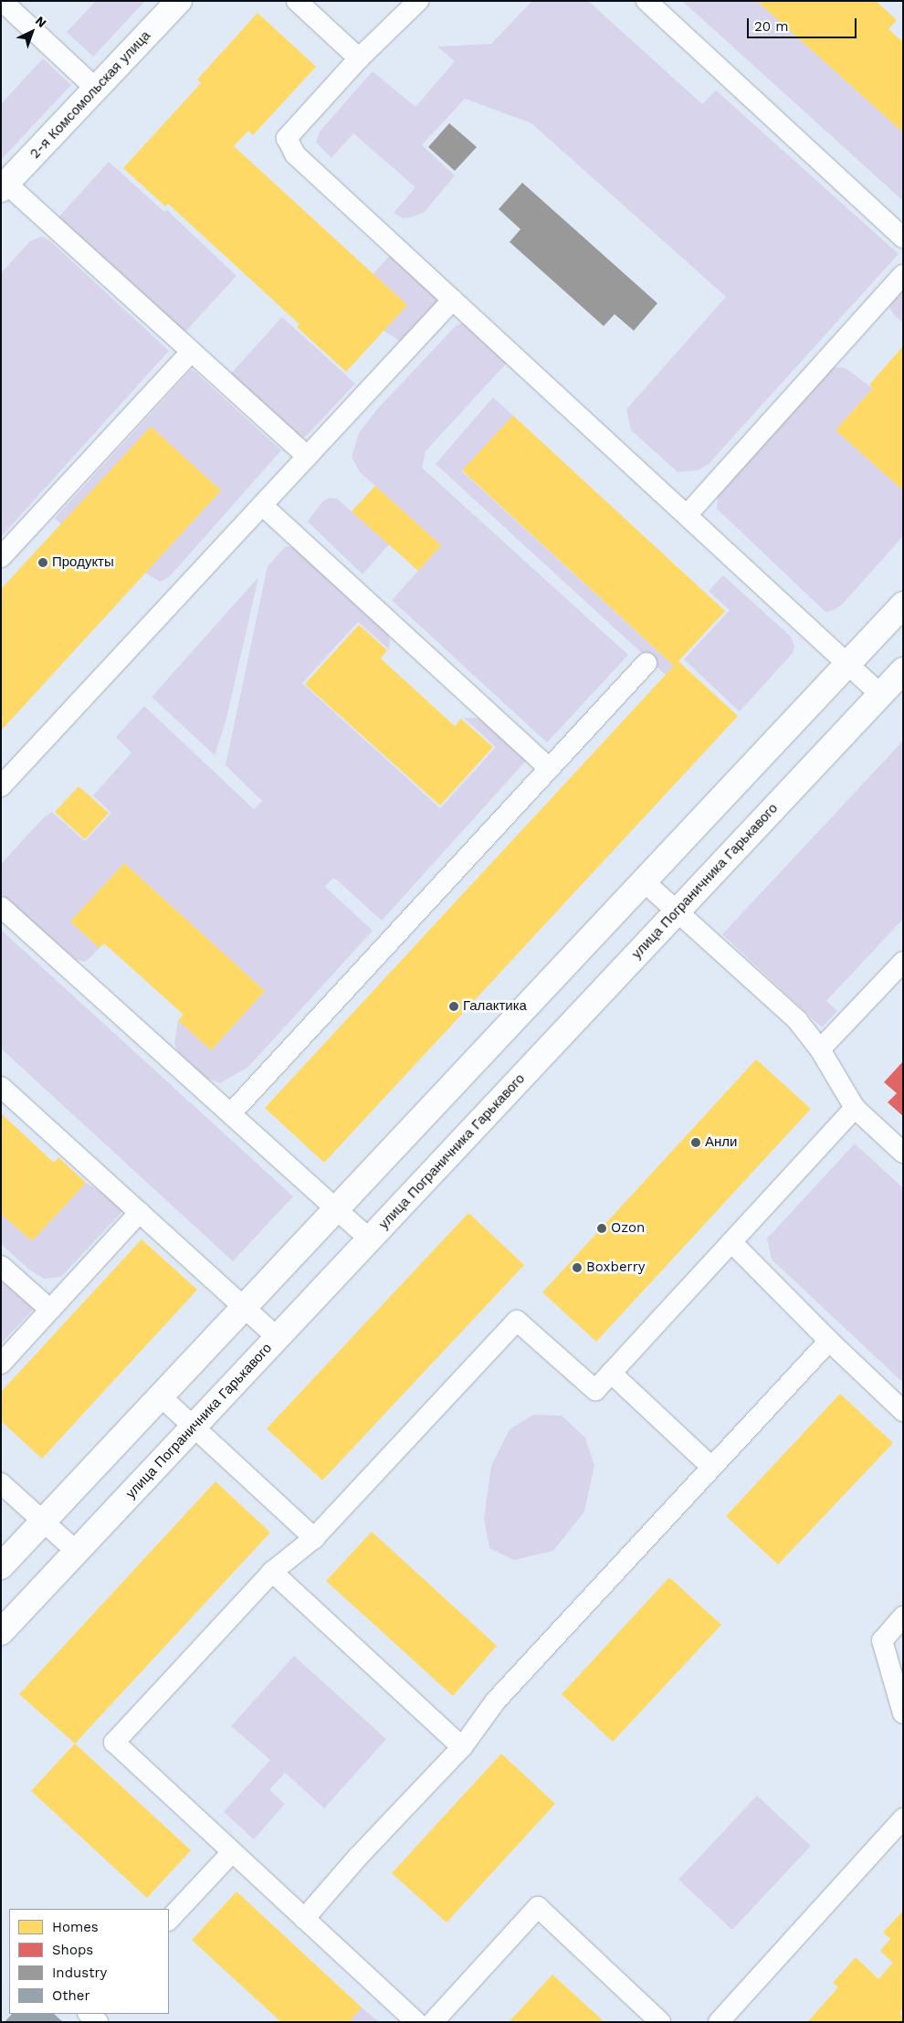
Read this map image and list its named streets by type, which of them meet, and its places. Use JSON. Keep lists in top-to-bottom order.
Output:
{
  "streets": {
    "street": ["2-я Комсомольская улица", "улица Пограничника Гарькавого"]
  },
  "places": [
    "Продукты",
    "Галактика",
    "Анли",
    "Ozon",
    "Boxberry"
  ],
  "legend": [
    "Homes",
    "Shops",
    "Industry",
    "Other"
  ],
  "scale_bar": "20 m",
  "north": "top right"
}
